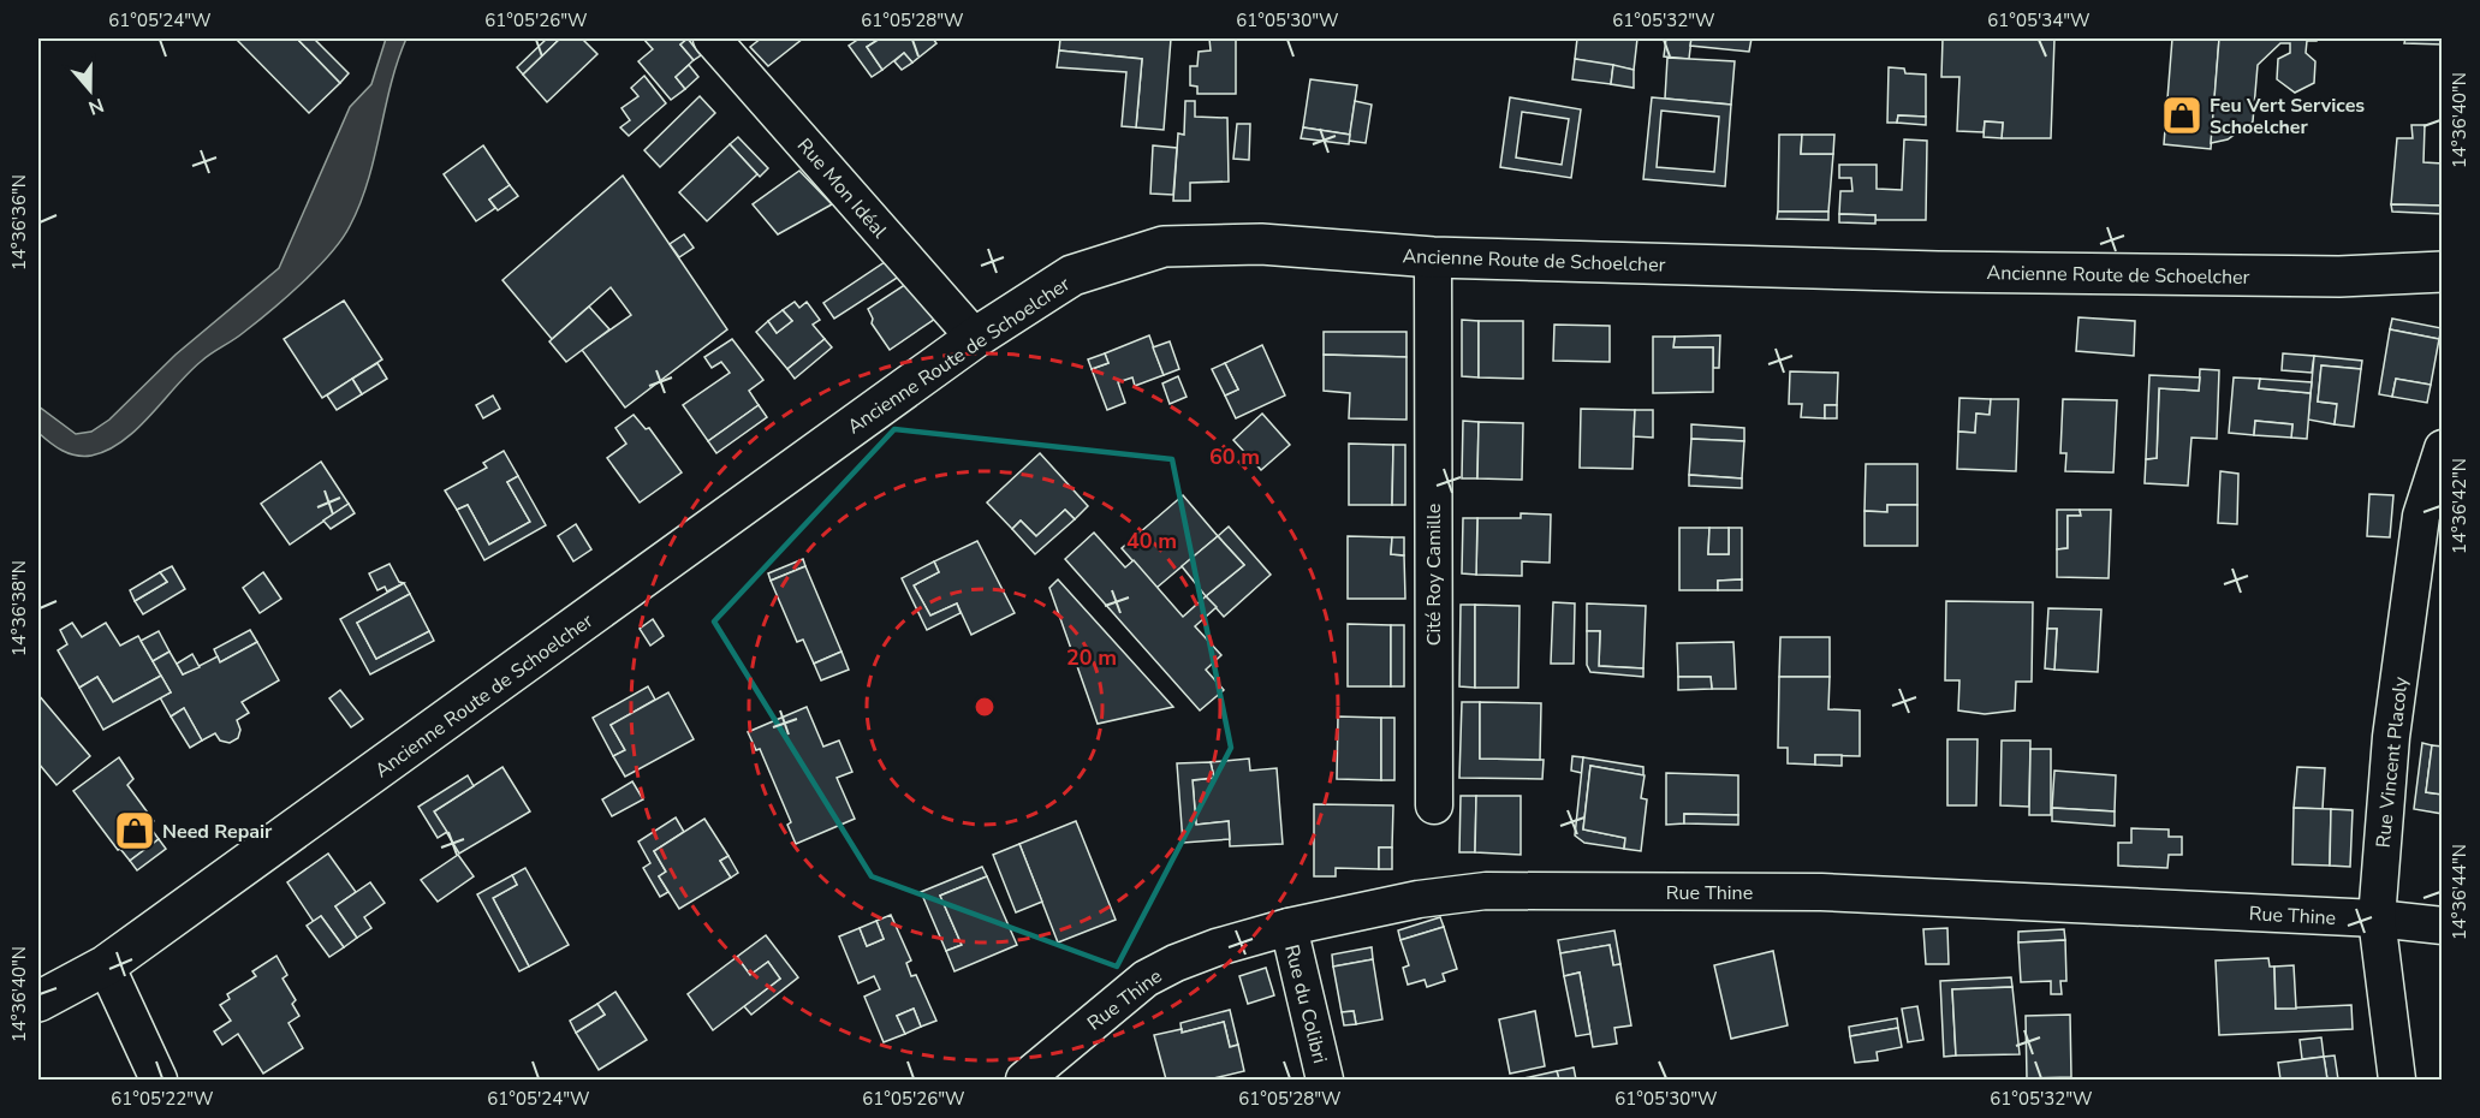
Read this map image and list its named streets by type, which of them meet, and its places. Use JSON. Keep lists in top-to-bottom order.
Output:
{
  "streets": {
    "main road": ["Ancienne Route de Schoelcher"],
    "street": [
      "Rue Mon Idéal",
      "Cité Roy Camille",
      "Rue Vincent Placoly",
      "Rue Thine",
      "Rue du Colibri"
    ]
  },
  "crossings": [
    ["Rue Mon Idéal", "Ancienne Route de Schoelcher"],
    ["Ancienne Route de Schoelcher", "Cité Roy Camille"],
    ["Rue Vincent Placoly", "Rue Thine"],
    ["Rue Thine", "Rue du Colibri"]
  ],
  "places": {
    "shop": ["Feu Vert Services Schoelcher", "Need Repair"]
  },
  "north": "bottom",
  "coordinates": [
    "61°05'24\"W",
    "61°05'26\"W",
    "61°05'28\"W",
    "61°05'30\"W",
    "61°05'32\"W",
    "61°05'34\"W",
    "14°36'40\"N",
    "14°36'36\"N",
    "14°36'42\"N",
    "14°36'38\"N",
    "14°36'44\"N",
    "61°05'22\"W"
  ],
  "rings": ["60 m", "40 m", "20 m"]
}
